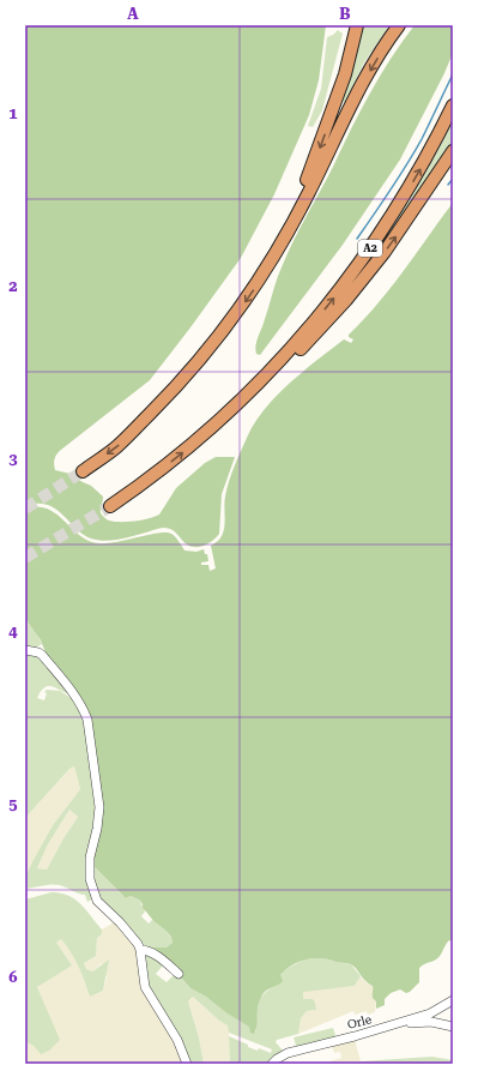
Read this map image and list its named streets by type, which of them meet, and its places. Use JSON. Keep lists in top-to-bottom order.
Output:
{
  "streets": {
    "highway": ["A2"],
    "street": ["Orle"]
  },
  "grid": {
    "columns": ["A", "B"],
    "rows": [
      "1",
      "2",
      "3",
      "4",
      "5",
      "6"
    ]
  }
}
